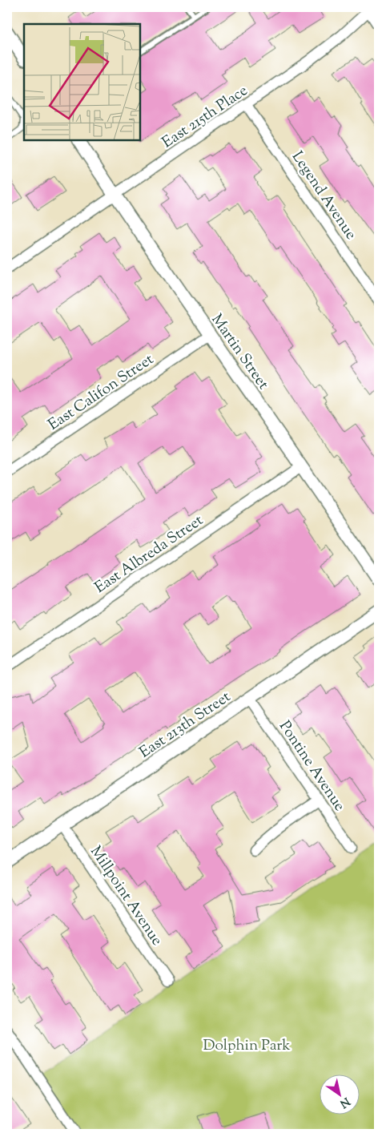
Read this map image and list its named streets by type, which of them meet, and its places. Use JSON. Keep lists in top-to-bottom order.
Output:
{
  "streets": {
    "street": [
      "East 215th Place",
      "Legend Avenue",
      "Martin Street",
      "East Califon Street",
      "East Albreda Street",
      "East 213th Street",
      "Pontine Avenue",
      "Millpoint Avenue"
    ]
  },
  "crossings": [
    ["East 215th Place", "Legend Avenue"],
    ["East 215th Place", "Martin Street"],
    ["Martin Street", "East Califon Street"],
    ["Martin Street", "East Albreda Street"],
    ["East 213th Street", "Pontine Avenue"],
    ["East 213th Street", "Millpoint Avenue"]
  ],
  "parks": ["Dolphin Park"],
  "north": "bottom right"
}
